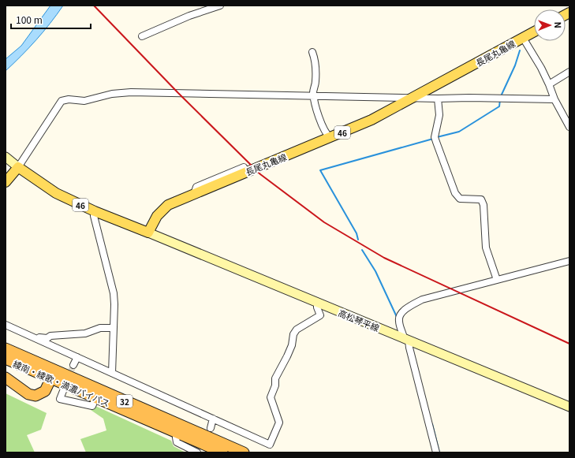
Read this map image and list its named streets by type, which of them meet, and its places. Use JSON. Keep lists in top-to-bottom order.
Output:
{
  "streets": {
    "highway": ["綾南・綾歌・満濃バイパス", "32"],
    "main road": ["長尾丸亀線", "46", "高松琴平線"]
  },
  "crossings": [
    ["長尾丸亀線", "46"],
    ["長尾丸亀線", "高松琴平線"],
    ["46", "高松琴平線"]
  ],
  "scale_bar": "100 m",
  "north": "right"
}
